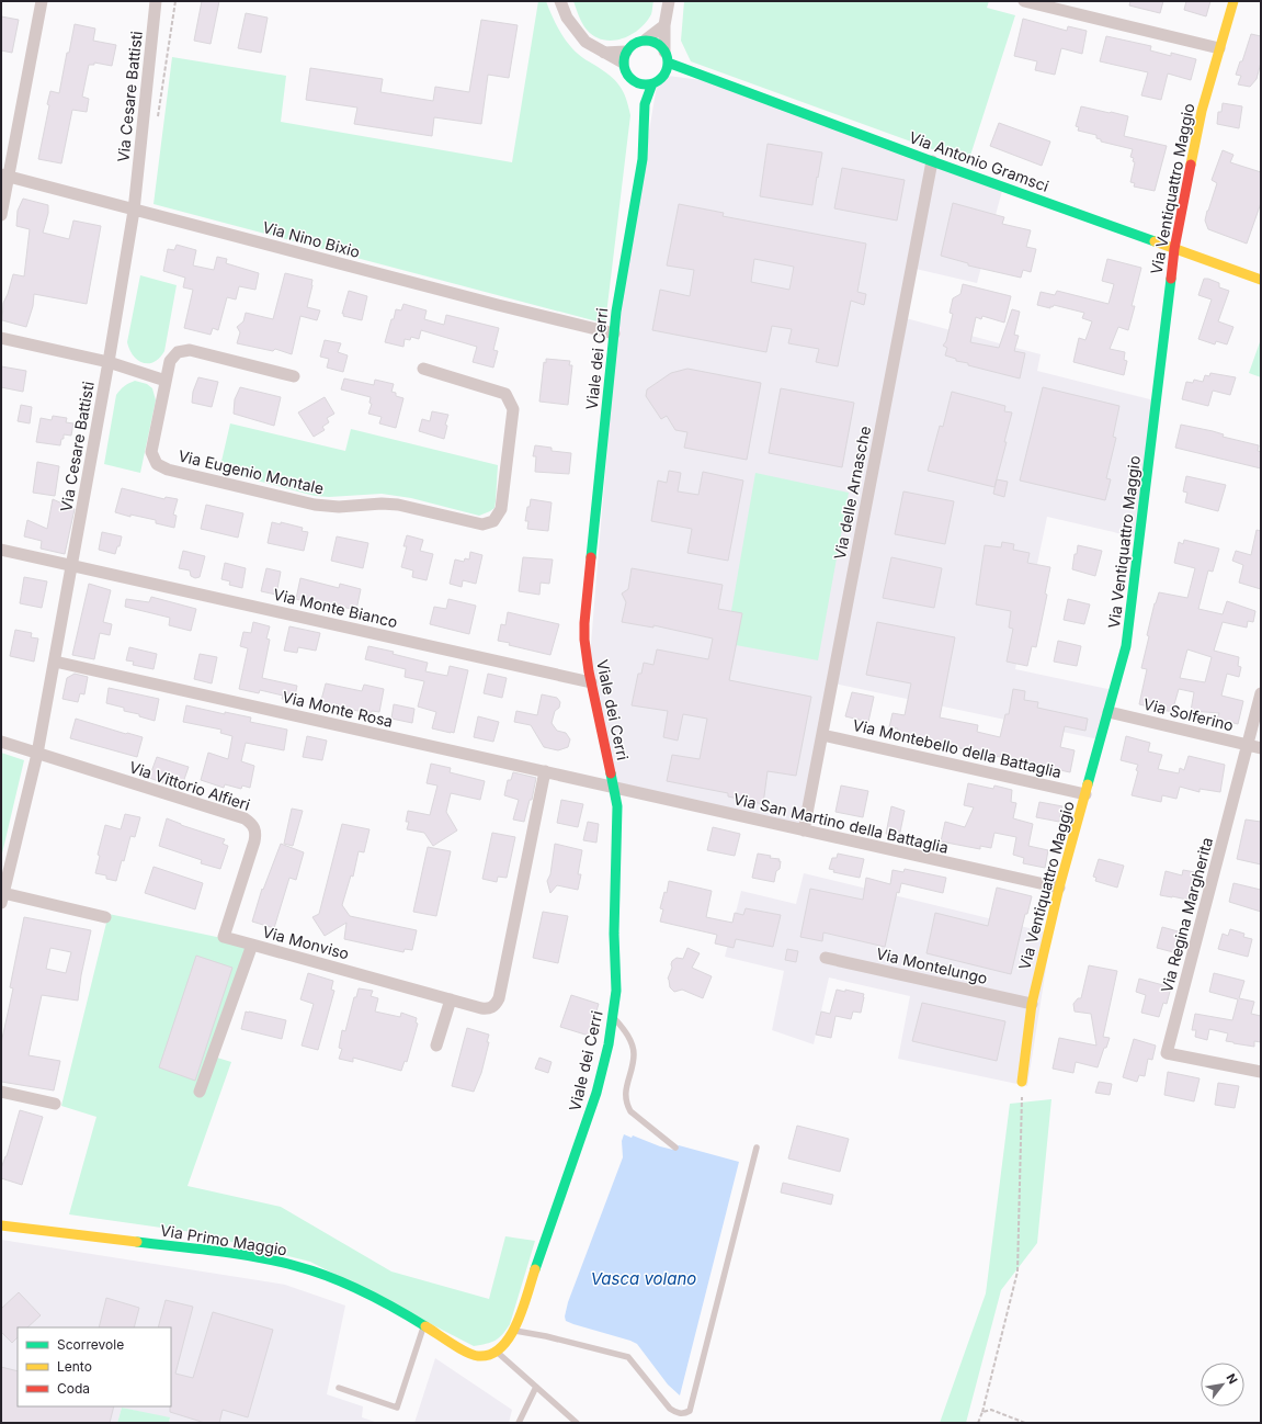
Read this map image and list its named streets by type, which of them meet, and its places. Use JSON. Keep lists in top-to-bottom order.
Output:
{
  "streets": {
    "street": [
      "Via Cesare Battisti",
      "Via Antonio Gramsci",
      "Via Ventiquattro Maggio",
      "Via Nino Bixio",
      "Viale dei Cerri",
      "Via Eugenio Montale",
      "Via delle Arnasche",
      "Via Monte Bianco",
      "Via Monte Rosa",
      "Via Solferino",
      "Via Montebello della Battaglia",
      "Via Vittorio Alfieri",
      "Via San Martino della Battaglia",
      "Via Regina Margherita",
      "Via Monviso",
      "Via Montelungo",
      "Via Primo Maggio"
    ]
  },
  "crossings": [
    ["Via Cesare Battisti", "Via Nino Bixio"],
    ["Via Cesare Battisti", "Via Monte Bianco"],
    ["Via Cesare Battisti", "Via Monte Rosa"],
    ["Via Cesare Battisti", "Via Vittorio Alfieri"],
    ["Via Antonio Gramsci", "Via Ventiquattro Maggio"],
    ["Via Antonio Gramsci", "Viale dei Cerri"],
    ["Via Antonio Gramsci", "Via delle Arnasche"],
    ["Via Ventiquattro Maggio", "Via Solferino"],
    ["Via Ventiquattro Maggio", "Via Montebello della Battaglia"],
    ["Via Ventiquattro Maggio", "Via San Martino della Battaglia"],
    ["Via Ventiquattro Maggio", "Via Montelungo"],
    ["Via Nino Bixio", "Viale dei Cerri"],
    ["Viale dei Cerri", "Via Monte Bianco"],
    ["Viale dei Cerri", "Via Monte Rosa"],
    ["Viale dei Cerri", "Via San Martino della Battaglia"],
    ["Via delle Arnasche", "Via Montebello della Battaglia"],
    ["Via delle Arnasche", "Via San Martino della Battaglia"],
    ["Via Monte Rosa", "Via San Martino della Battaglia"],
    ["Via Monte Rosa", "Via Monviso"],
    ["Via Solferino", "Via Regina Margherita"],
    ["Via Vittorio Alfieri", "Via Monviso"]
  ],
  "water": ["Vasca volano"],
  "legend": ["Scorrevole", "Lento", "Coda"],
  "north": "top right"
}
